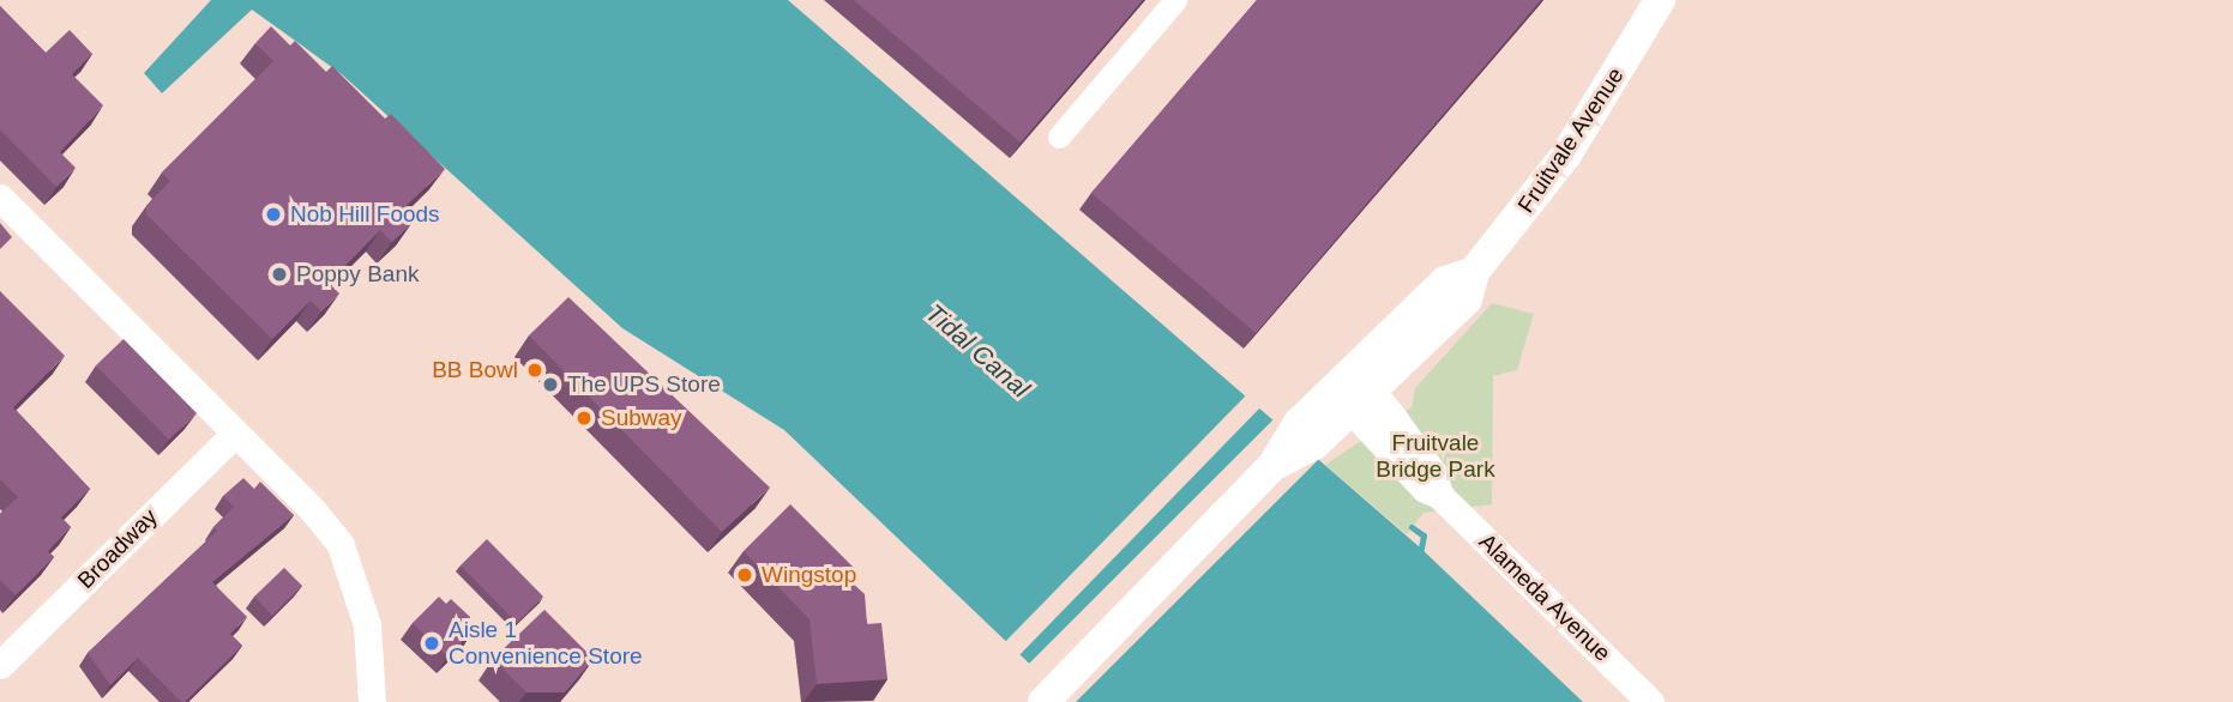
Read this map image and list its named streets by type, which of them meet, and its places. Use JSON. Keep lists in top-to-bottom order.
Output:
{
  "streets": {
    "main road": ["Fruitvale Avenue"],
    "street": ["Broadway", "Alameda Avenue"]
  },
  "crossings": [
    ["Fruitvale Avenue", "Alameda Avenue"]
  ],
  "water": ["Tidal Canal"],
  "parks": ["Fruitvale Bridge Park"],
  "places": [
    "Nob Hill Foods",
    "Poppy Bank",
    "BB Bowl",
    "The UPS Store",
    "Subway",
    "Wingstop",
    "Aisle 1 Convenience Store"
  ]
}
